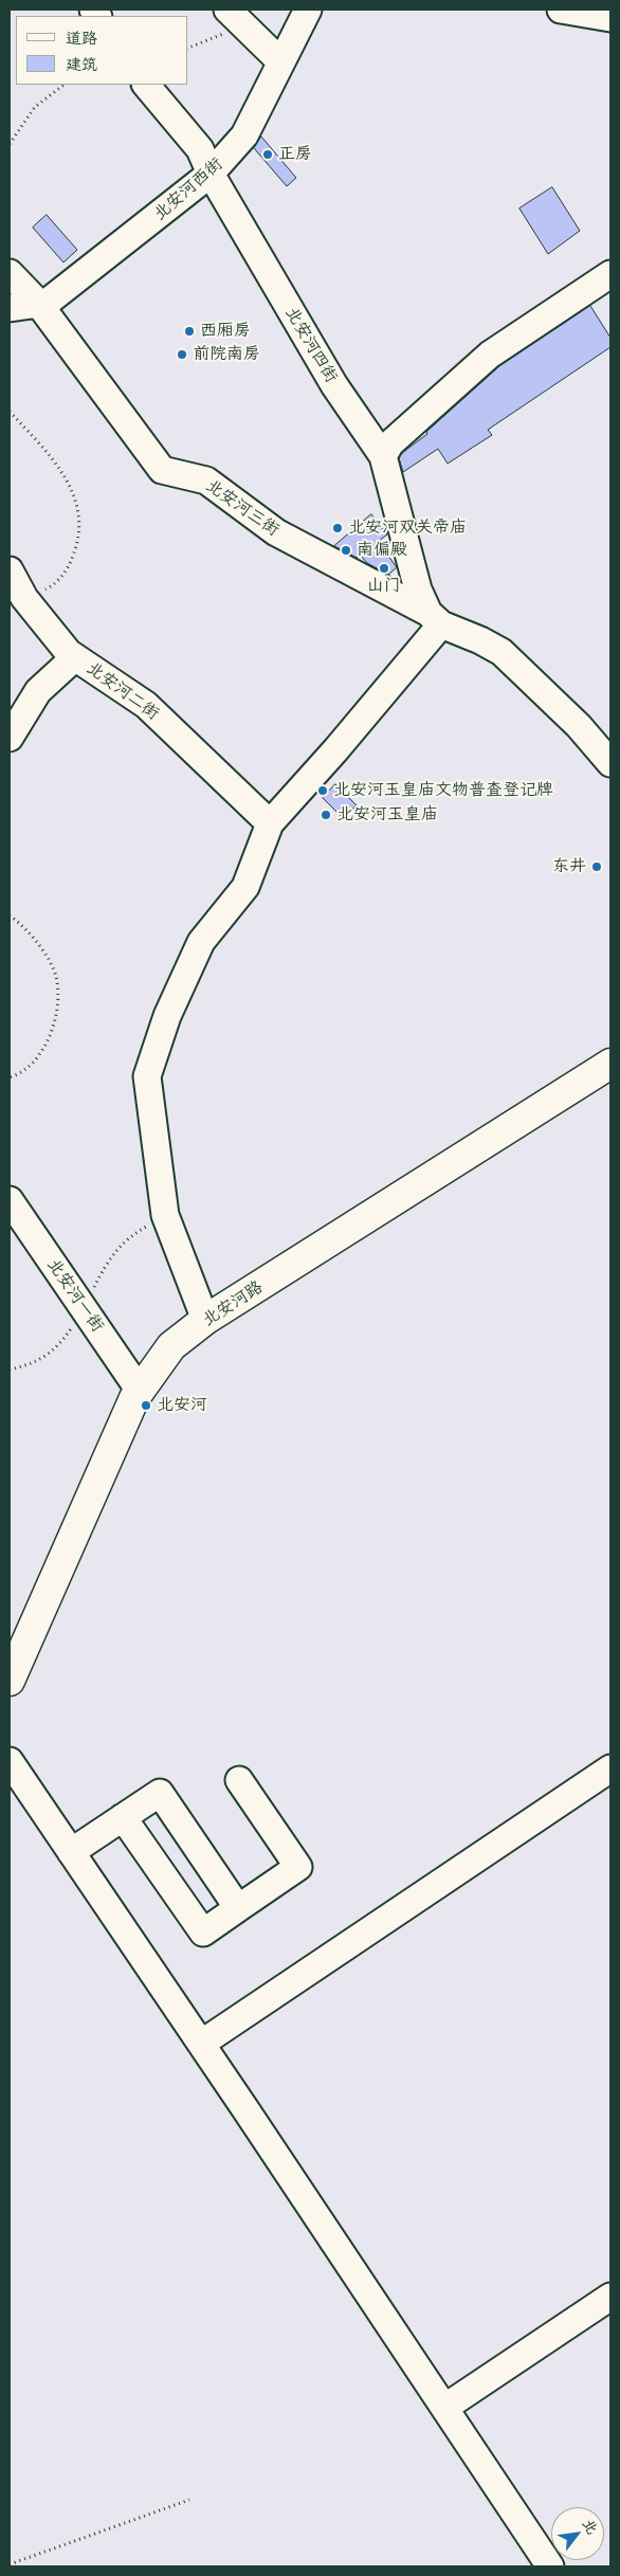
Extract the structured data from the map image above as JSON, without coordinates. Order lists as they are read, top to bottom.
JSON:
{
  "streets": {
    "main road": ["北安河路"],
    "street": [
      "北安河西街",
      "北安河四街",
      "北安河三街",
      "北安河二街",
      "北安河一街"
    ]
  },
  "crossings": [
    ["北安河西街", "北安河四街"],
    ["北安河西街", "北安河三街"],
    ["北安河四街", "北安河三街"],
    ["北安河一街", "北安河路"]
  ],
  "places": [
    "正房",
    "西厢房",
    "前院南房",
    "北安河双关帝庙",
    "南偏殿",
    "山门",
    "北安河玉皇庙文物普查登记牌",
    "北安河玉皇庙",
    "东井",
    "北安河"
  ],
  "legend": ["道路", "建筑"],
  "north": "top right"
}
